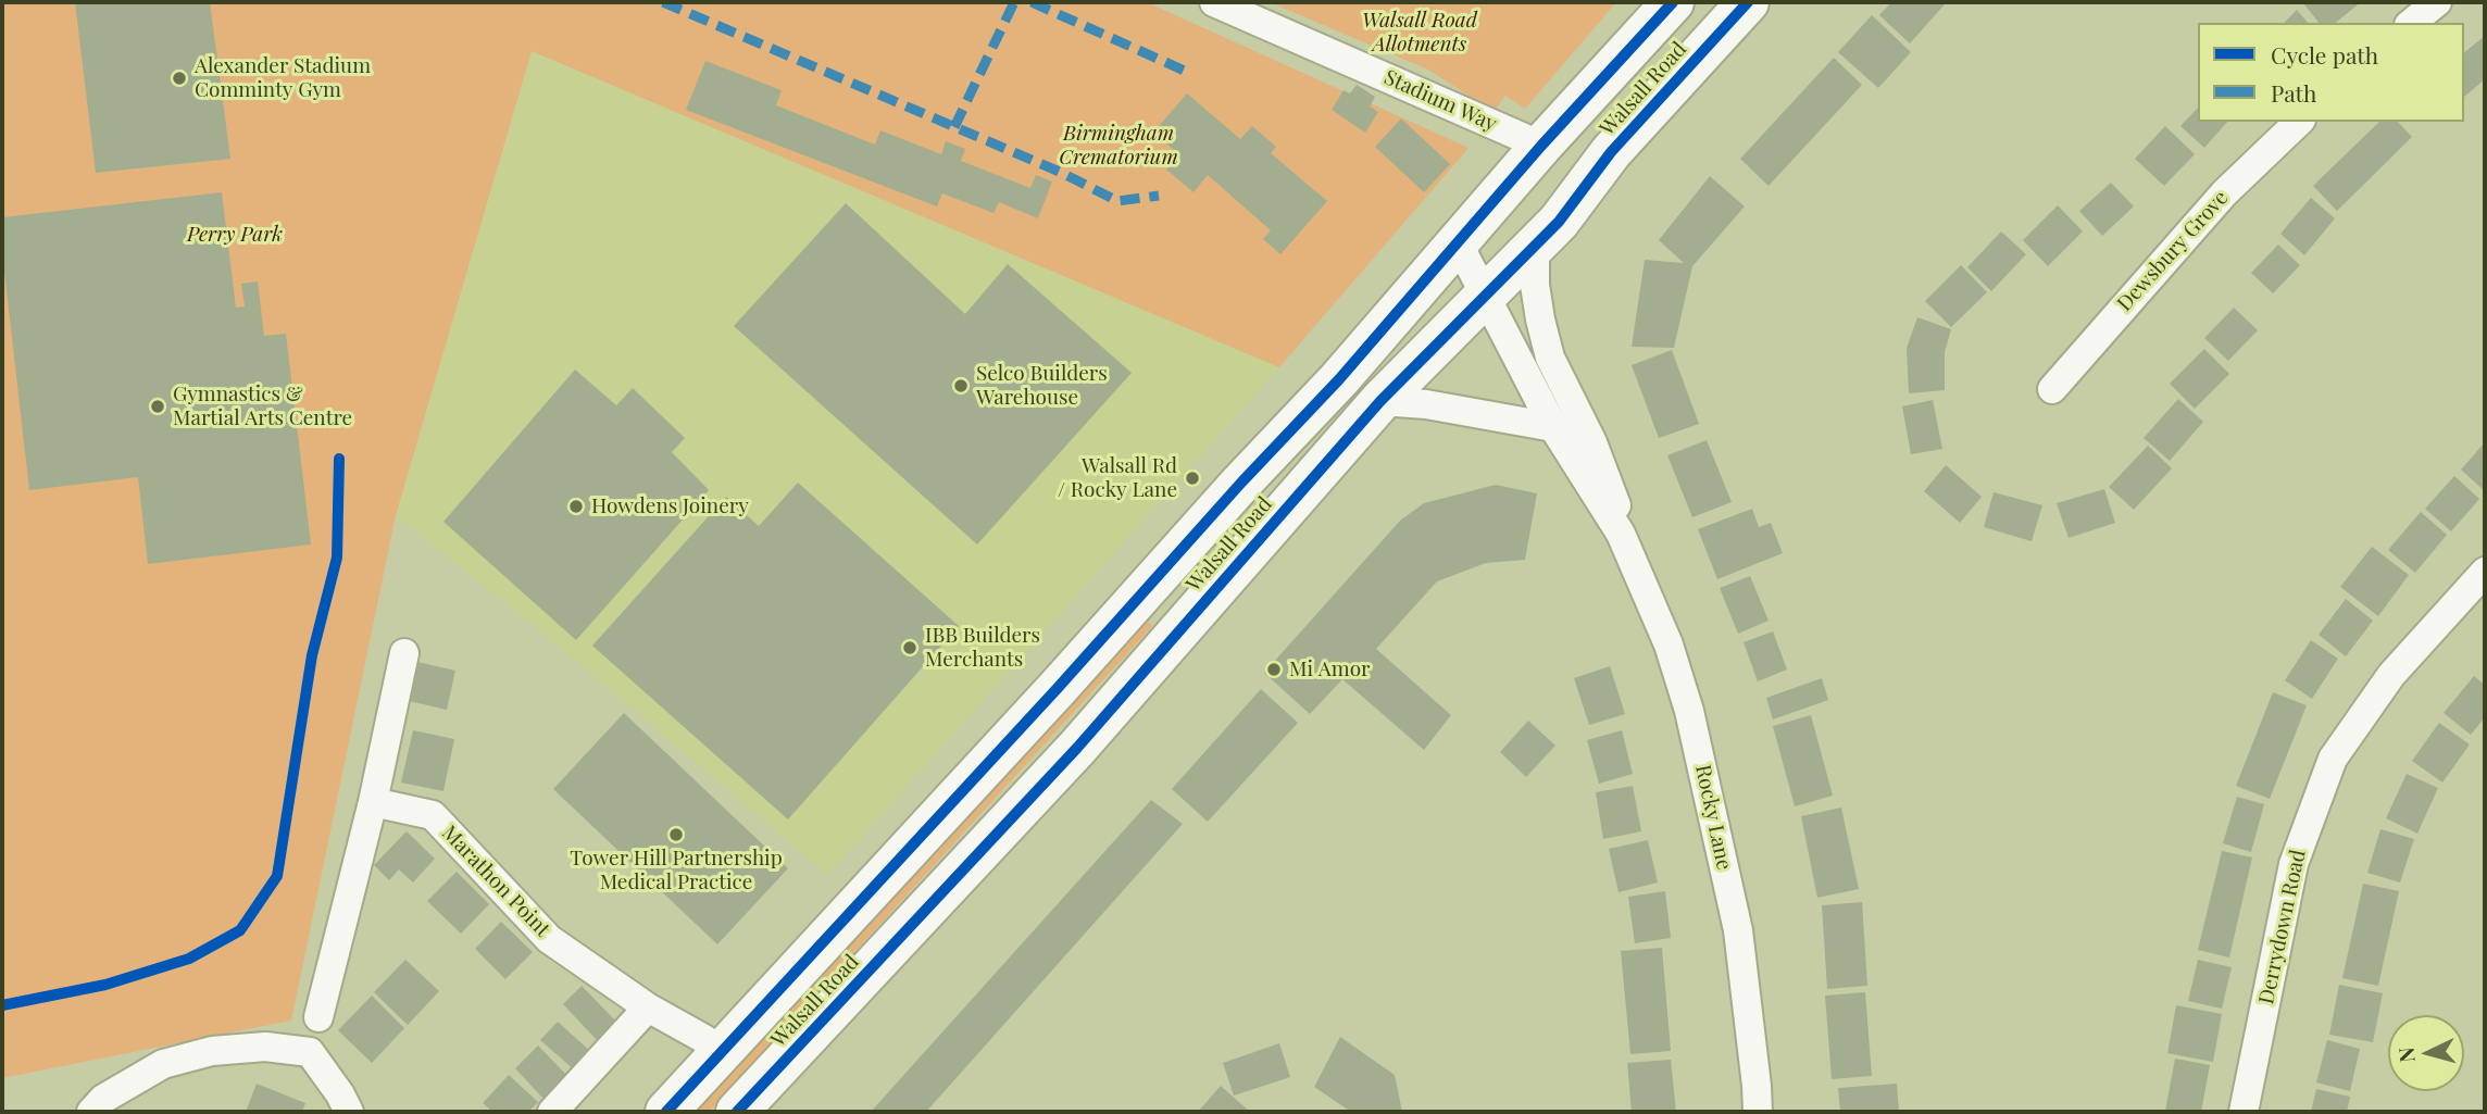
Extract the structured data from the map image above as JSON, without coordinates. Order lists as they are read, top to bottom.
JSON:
{
  "streets": {
    "highway": ["Walsall Road"],
    "street": [
      "Stadium Way",
      "Dewsbury Grove",
      "Rocky Lane",
      "Marathon Point",
      "Derrydown Road"
    ]
  },
  "crossings": [
    ["Walsall Road", "Stadium Way"],
    ["Walsall Road", "Rocky Lane"]
  ],
  "parks": ["Walsall Road Allotments", "Birmingham Crematorium", "Perry Park"],
  "places": [
    "Alexander Stadium Comminty Gym",
    "Selco Builders Warehouse",
    "Gymnastics & Martial Arts Centre",
    "Walsall Rd / Rocky Lane",
    "Howdens Joinery",
    "IBB Builders Merchants",
    "Mi Amor",
    "Tower Hill Partnership Medical Practice"
  ],
  "legend": ["Cycle path", "Path"],
  "north": "left"
}
